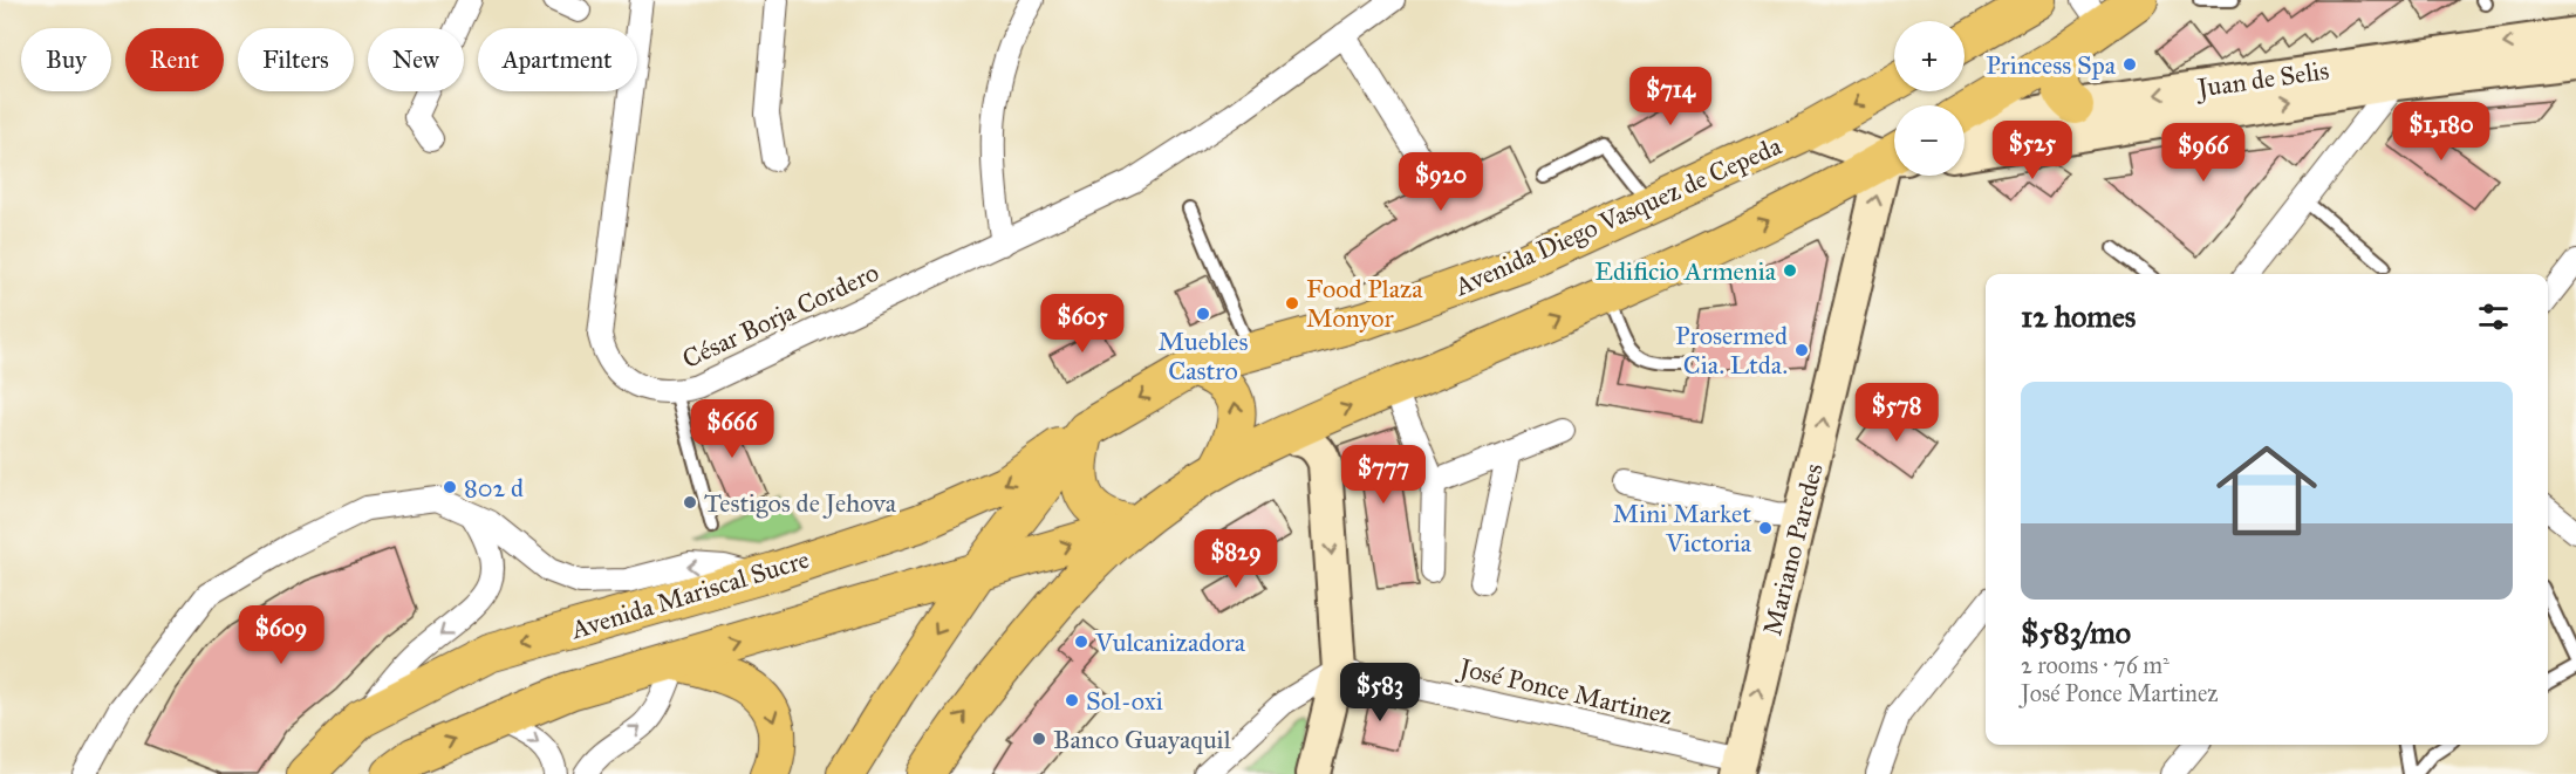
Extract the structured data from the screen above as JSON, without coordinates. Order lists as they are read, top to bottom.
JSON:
{
  "streets": {
    "main road": [
      "Juan de Selis",
      "Avenida Diego Vasquez de Cepeda",
      "Mariano Paredes",
      "Avenida Mariscal Sucre"
    ],
    "street": ["César Borja Cordero", "José Ponce Martinez"]
  },
  "crossings": [
    ["Avenida Diego Vasquez de Cepeda", "Avenida Mariscal Sucre"],
    ["Mariano Paredes", "José Ponce Martinez"]
  ],
  "one_way": ["Mariano Paredes"],
  "places": [
    "Princess Spa",
    "Edificio Armenia",
    "Food Plaza Monyor",
    "Muebles Castro",
    "Prosermed Cia. Ltda.",
    "802 d",
    "Testigos de Jehova",
    "Mini Market Victoria",
    "Vulcanizadora",
    "Sol-oxi",
    "Banco Guayaquil"
  ],
  "page": {
    "map_buttons": ["+", "−"],
    "chip": [
      "Buy",
      "Rent",
      "Filters",
      "New",
      "Apartment"
    ],
    "price": [
      "$714",
      "$1,180",
      "$525",
      "$966",
      "$920",
      "$605",
      "$578",
      "$666",
      "$777",
      "$829",
      "$609",
      "$583"
    ],
    "heading": "12 homes",
    "list": [
      {
        "name": "$583/mo",
        "note": "2 rooms · 76 m² · José Ponce Martinez"
      }
    ]
  }
}
